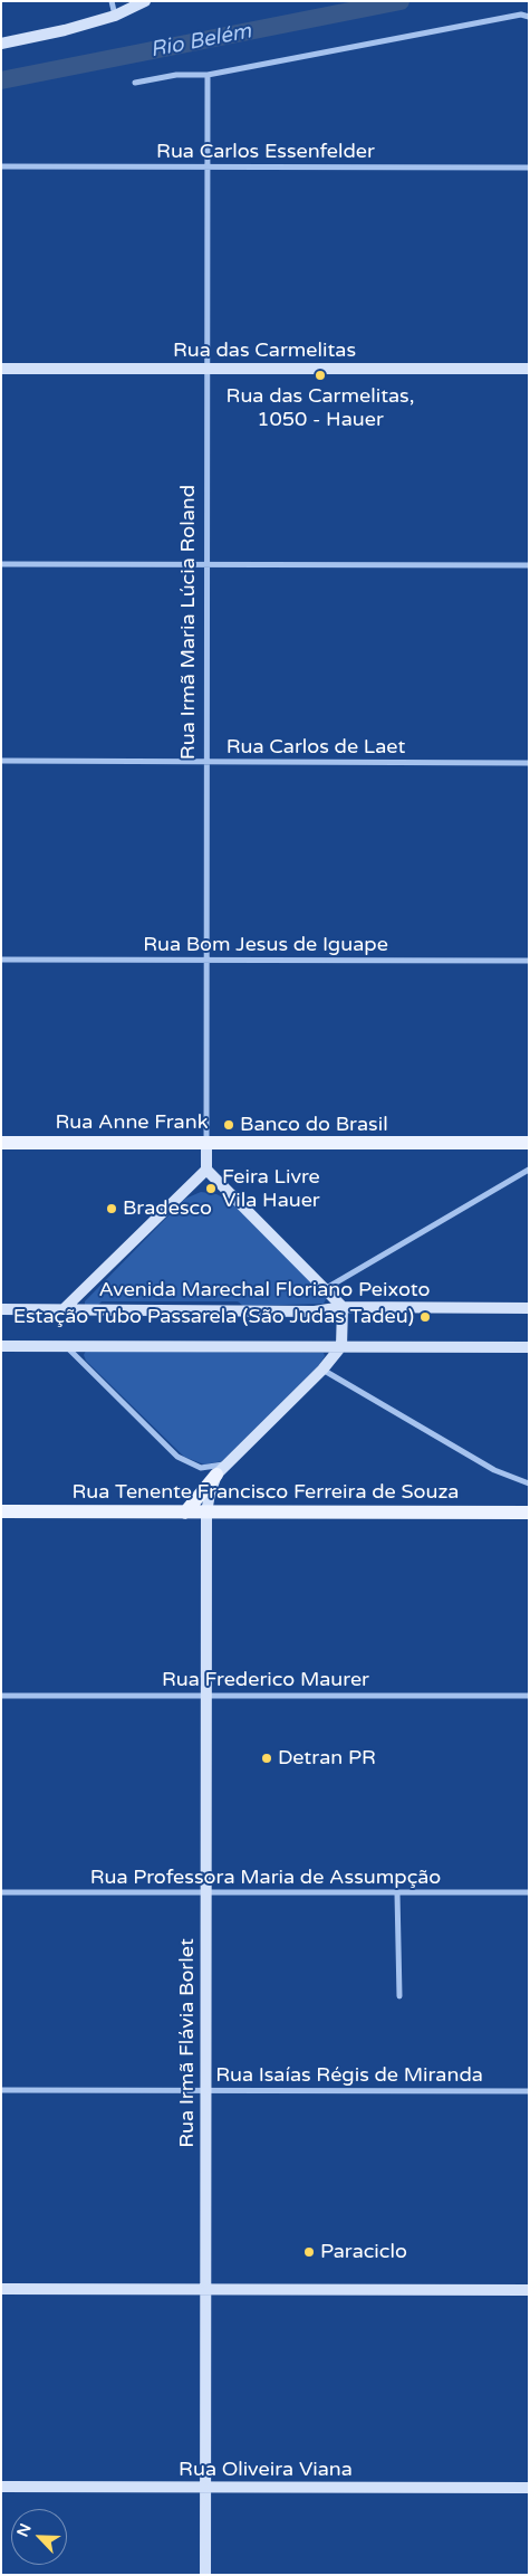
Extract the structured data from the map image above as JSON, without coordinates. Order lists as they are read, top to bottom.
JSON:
{
  "streets": {
    "main road": ["Rua Anne Frank", "Rua Tenente Francisco Ferreira de Souza"],
    "street": [
      "Rua Carlos Essenfelder",
      "Rua das Carmelitas",
      "Rua Irmã Maria Lúcia Roland",
      "Rua Carlos de Laet",
      "Rua Bom Jesus de Iguape",
      "Avenida Marechal Floriano Peixoto",
      "Rua Frederico Maurer",
      "Rua Professora Maria de Assumpção",
      "Rua Irmã Flávia Borlet",
      "Rua Isaías Régis de Miranda",
      "Rua Oliveira Viana"
    ]
  },
  "crossings": [
    ["Rua Carlos Essenfelder", "Rua Irmã Maria Lúcia Roland"],
    ["Rua das Carmelitas", "Rua Irmã Maria Lúcia Roland"],
    ["Rua Irmã Maria Lúcia Roland", "Rua Carlos de Laet"],
    ["Rua Irmã Maria Lúcia Roland", "Rua Bom Jesus de Iguape"],
    ["Rua Irmã Maria Lúcia Roland", "Rua Anne Frank"],
    ["Rua Tenente Francisco Ferreira de Souza", "Rua Irmã Flávia Borlet"],
    ["Rua Frederico Maurer", "Rua Irmã Flávia Borlet"],
    ["Rua Professora Maria de Assumpção", "Rua Irmã Flávia Borlet"],
    ["Rua Irmã Flávia Borlet", "Rua Isaías Régis de Miranda"],
    ["Rua Irmã Flávia Borlet", "Rua Oliveira Viana"]
  ],
  "water": ["Rio Belém"],
  "places": [
    "Rua das Carmelitas, 1050 - Hauer",
    "Banco do Brasil",
    "Feira Livre Vila Hauer",
    "Bradesco",
    "Estação Tubo Passarela (São Judas Tadeu)",
    "Detran PR",
    "Paraciclo"
  ],
  "north": "top left"
}
